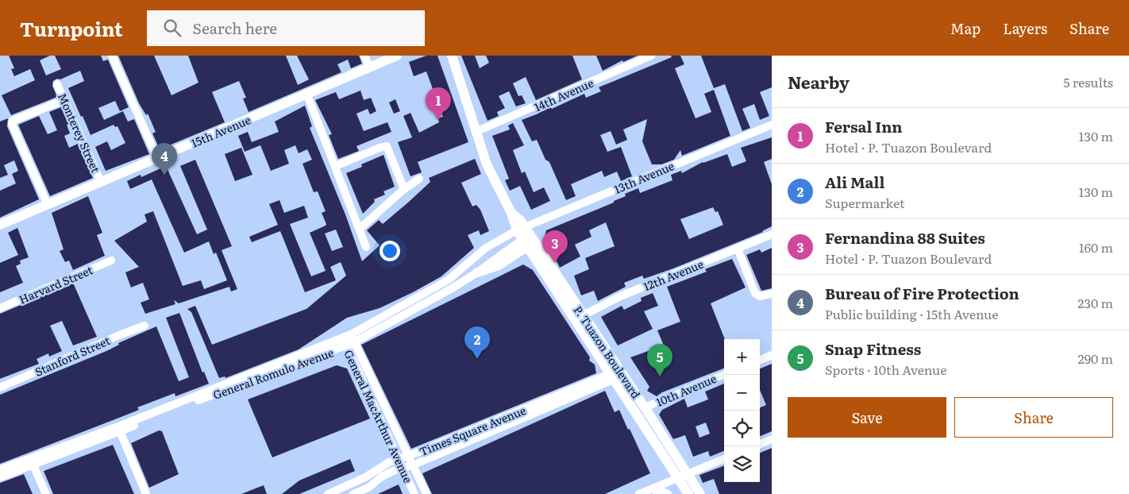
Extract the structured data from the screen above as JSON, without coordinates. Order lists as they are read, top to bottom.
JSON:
{
  "streets": {
    "main road": ["15th Avenue", "P. Tuazon Boulevard"],
    "street": [
      "14th Avenue",
      "Monterey Street",
      "13th Avenue",
      "12th Avenue",
      "Harvard Street",
      "Stanford Street",
      "General Romulo Avenue",
      "10th Avenue",
      "General MacArthur Avenue",
      "Times Square Avenue"
    ]
  },
  "crossings": [
    ["14th Avenue", "P. Tuazon Boulevard"],
    ["15th Avenue", "Monterey Street"],
    ["13th Avenue", "P. Tuazon Boulevard"],
    ["13th Avenue", "General Romulo Avenue"],
    ["12th Avenue", "P. Tuazon Boulevard"],
    ["P. Tuazon Boulevard", "General Romulo Avenue"],
    ["P. Tuazon Boulevard", "10th Avenue"],
    ["P. Tuazon Boulevard", "Times Square Avenue"],
    ["General Romulo Avenue", "General MacArthur Avenue"],
    ["General MacArthur Avenue", "Times Square Avenue"]
  ],
  "page": {
    "header": "Turnpoint",
    "search": "Search here",
    "nav": ["Map", "Layers", "Share"],
    "heading": ["Nearby", "5 results"],
    "pins": [
      "1",
      "4",
      "3",
      "2",
      "5"
    ],
    "list": [
      {
        "mark": "1",
        "name": "Fersal Inn",
        "note": "Hotel · P. Tuazon Boulevard",
        "value": "130 m"
      },
      {
        "mark": "2",
        "name": "Ali Mall",
        "note": "Supermarket",
        "value": "130 m"
      },
      {
        "mark": "3",
        "name": "Fernandina 88 Suites",
        "note": "Hotel · P. Tuazon Boulevard",
        "value": "160 m"
      },
      {
        "mark": "4",
        "name": "Bureau of Fire Protection",
        "note": "Public building · 15th Avenue",
        "value": "230 m"
      },
      {
        "mark": "5",
        "name": "Snap Fitness",
        "note": "Sports · 10th Avenue",
        "value": "290 m"
      }
    ],
    "map_buttons": ["+", "−"],
    "buttons": ["Save", "Share"]
  }
}
